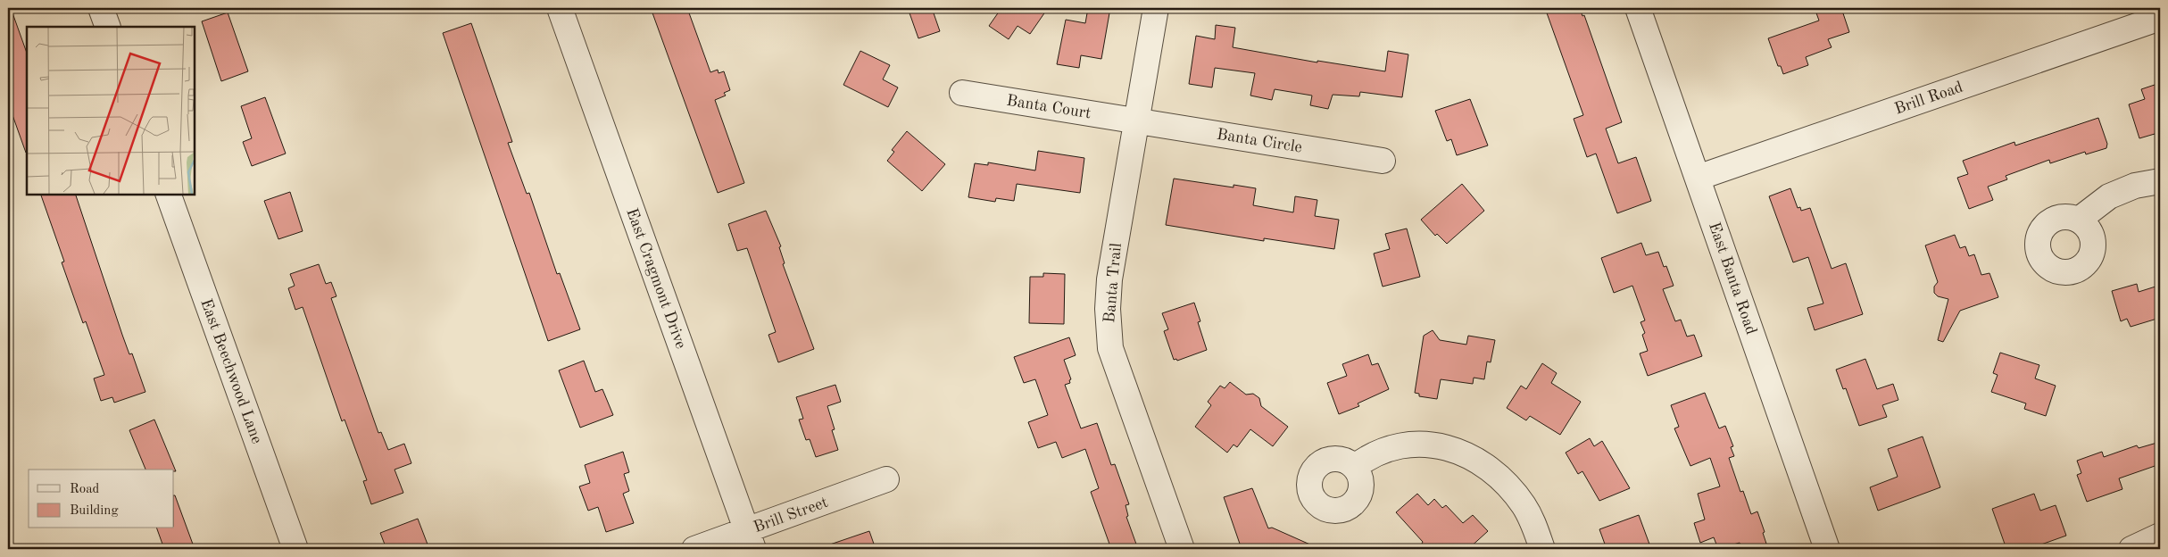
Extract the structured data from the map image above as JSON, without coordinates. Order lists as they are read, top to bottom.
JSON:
{
  "streets": {
    "street": [
      "Brill Road",
      "Banta Court",
      "Banta Circle",
      "East Cragmont Drive",
      "East Banta Road",
      "Banta Trail",
      "East Beechwood Lane",
      "Brill Street"
    ]
  },
  "crossings": [
    ["Brill Road", "East Banta Road"],
    ["Banta Court", "Banta Circle"],
    ["Banta Court", "Banta Trail"],
    ["Banta Circle", "Banta Trail"],
    ["East Cragmont Drive", "Brill Street"]
  ],
  "legend": ["Road", "Building"]
}
